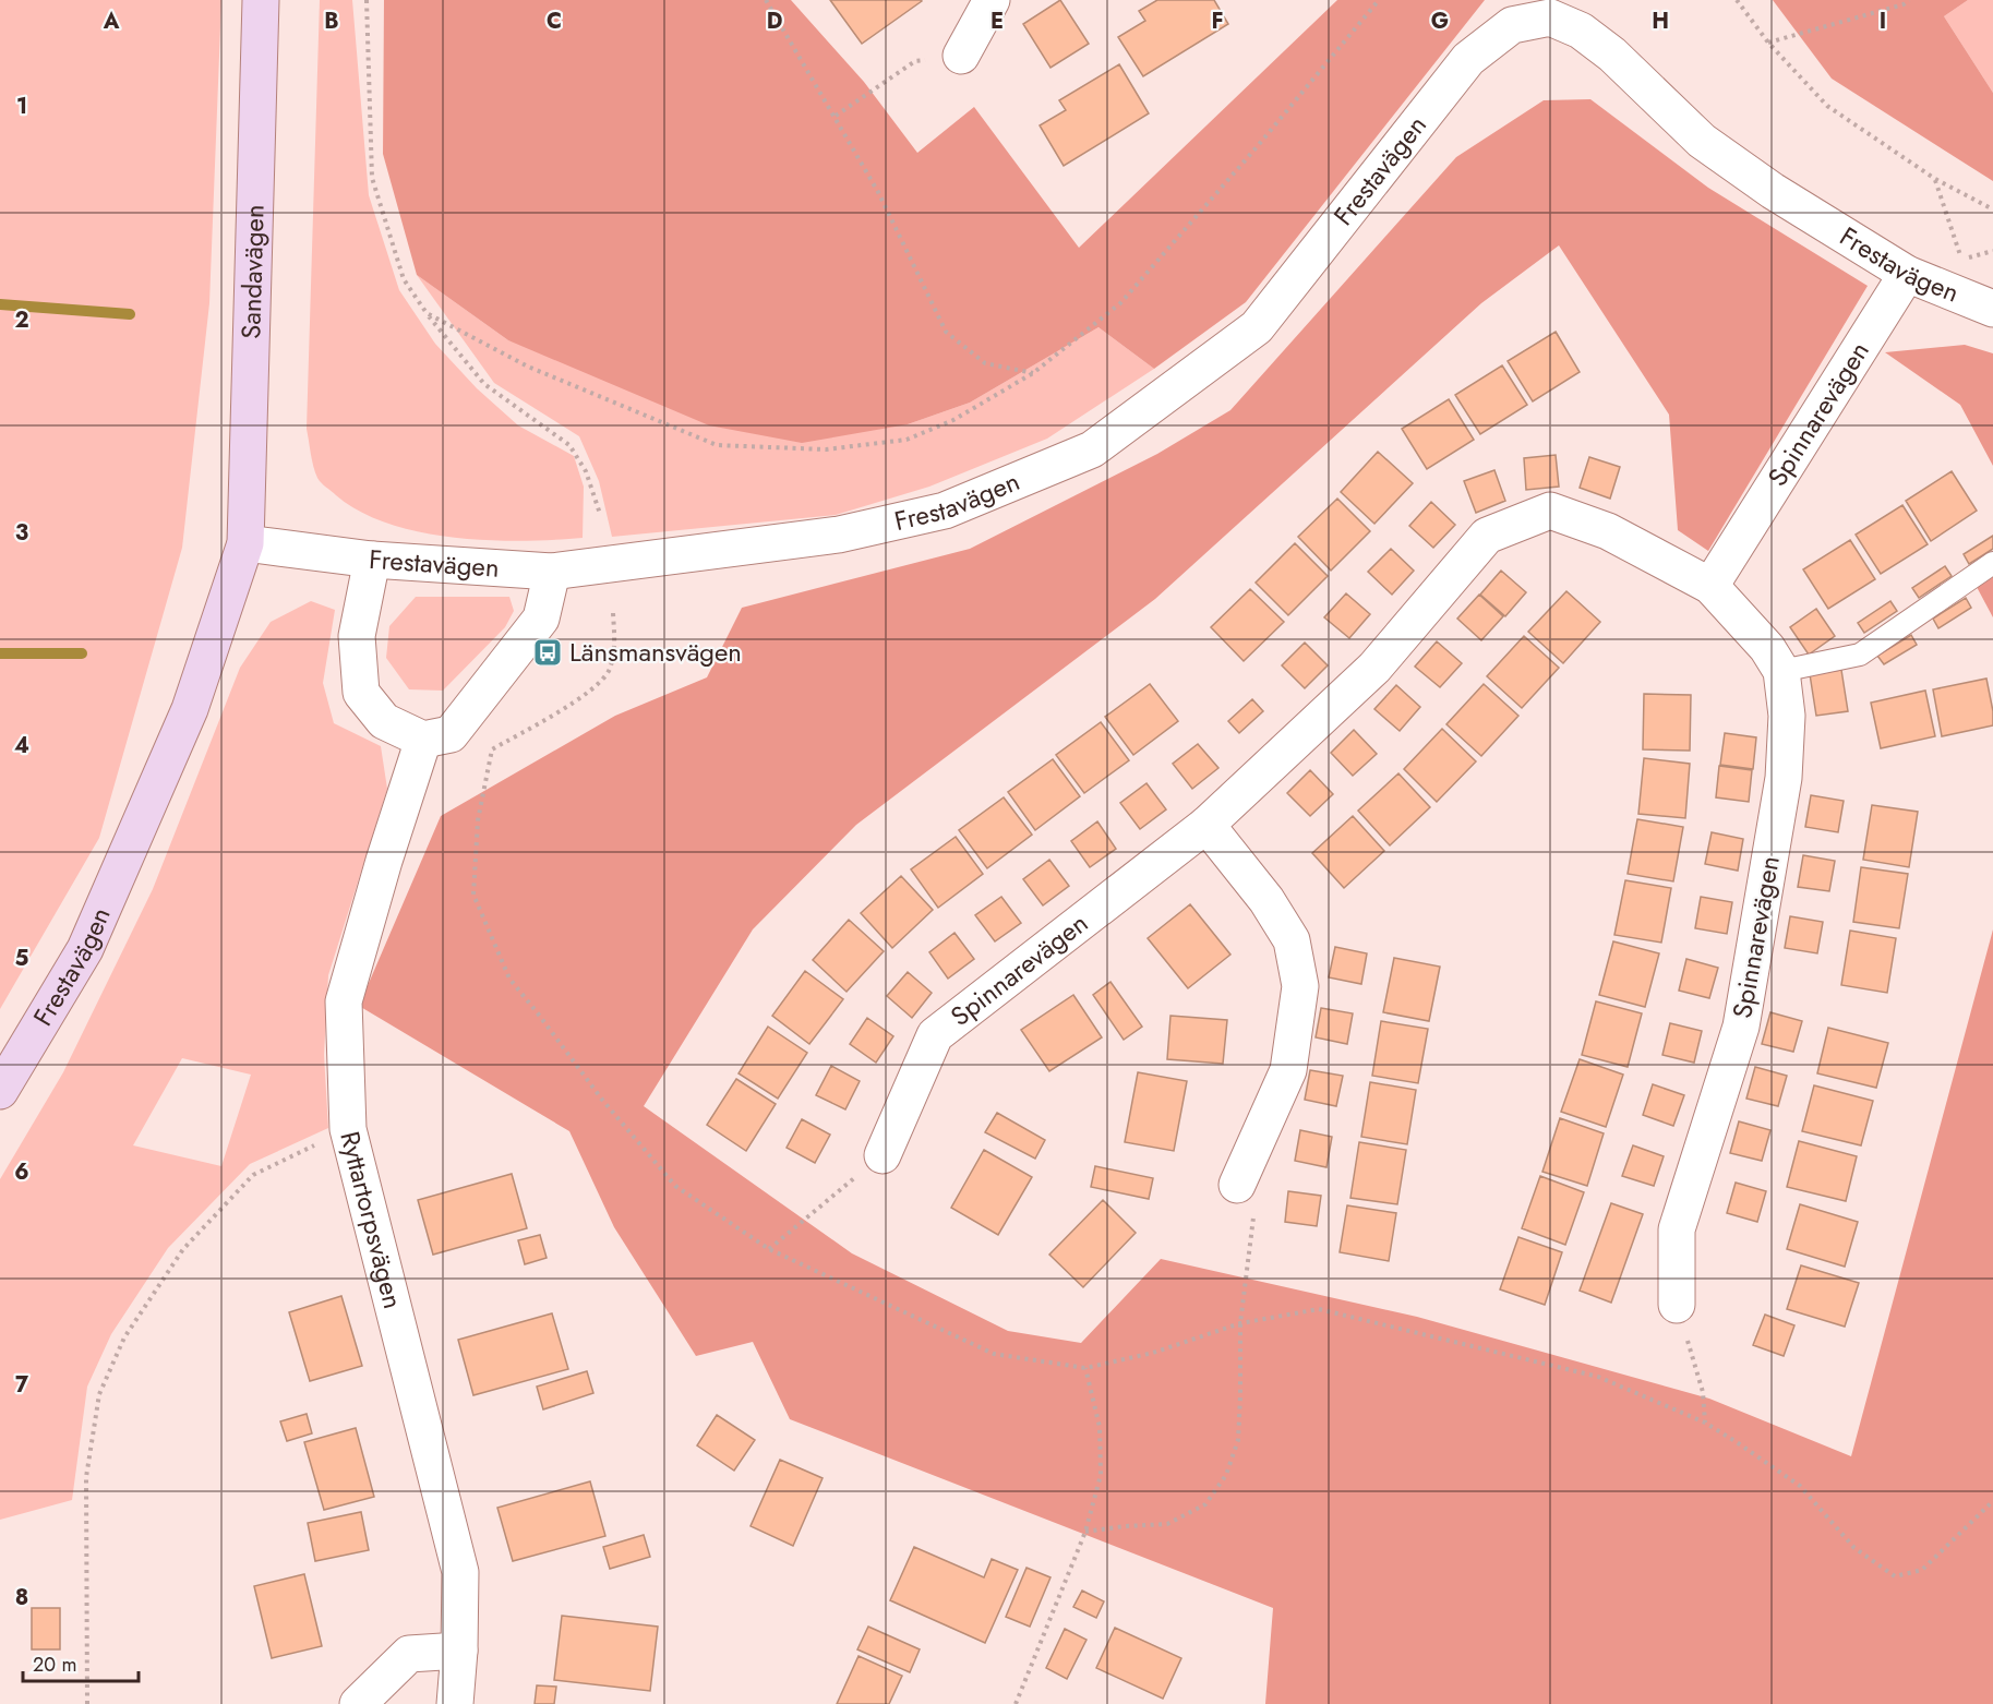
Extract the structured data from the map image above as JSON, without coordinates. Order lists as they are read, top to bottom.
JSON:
{
  "streets": {
    "street": [
      "Frestavägen",
      "Sandavägen",
      "Spinnarevägen",
      "Ryttartorpsvägen"
    ]
  },
  "crossings": [
    ["Frestavägen", "Sandavägen"],
    ["Frestavägen", "Spinnarevägen"]
  ],
  "places": {
    "bus stop": ["Länsmansvägen"]
  },
  "scale_bar": "20 m",
  "grid": {
    "columns": [
      "A",
      "B",
      "C",
      "D",
      "E",
      "F",
      "G",
      "H",
      "I"
    ],
    "rows": [
      "1",
      "2",
      "3",
      "4",
      "5",
      "6",
      "7",
      "8"
    ]
  }
}
